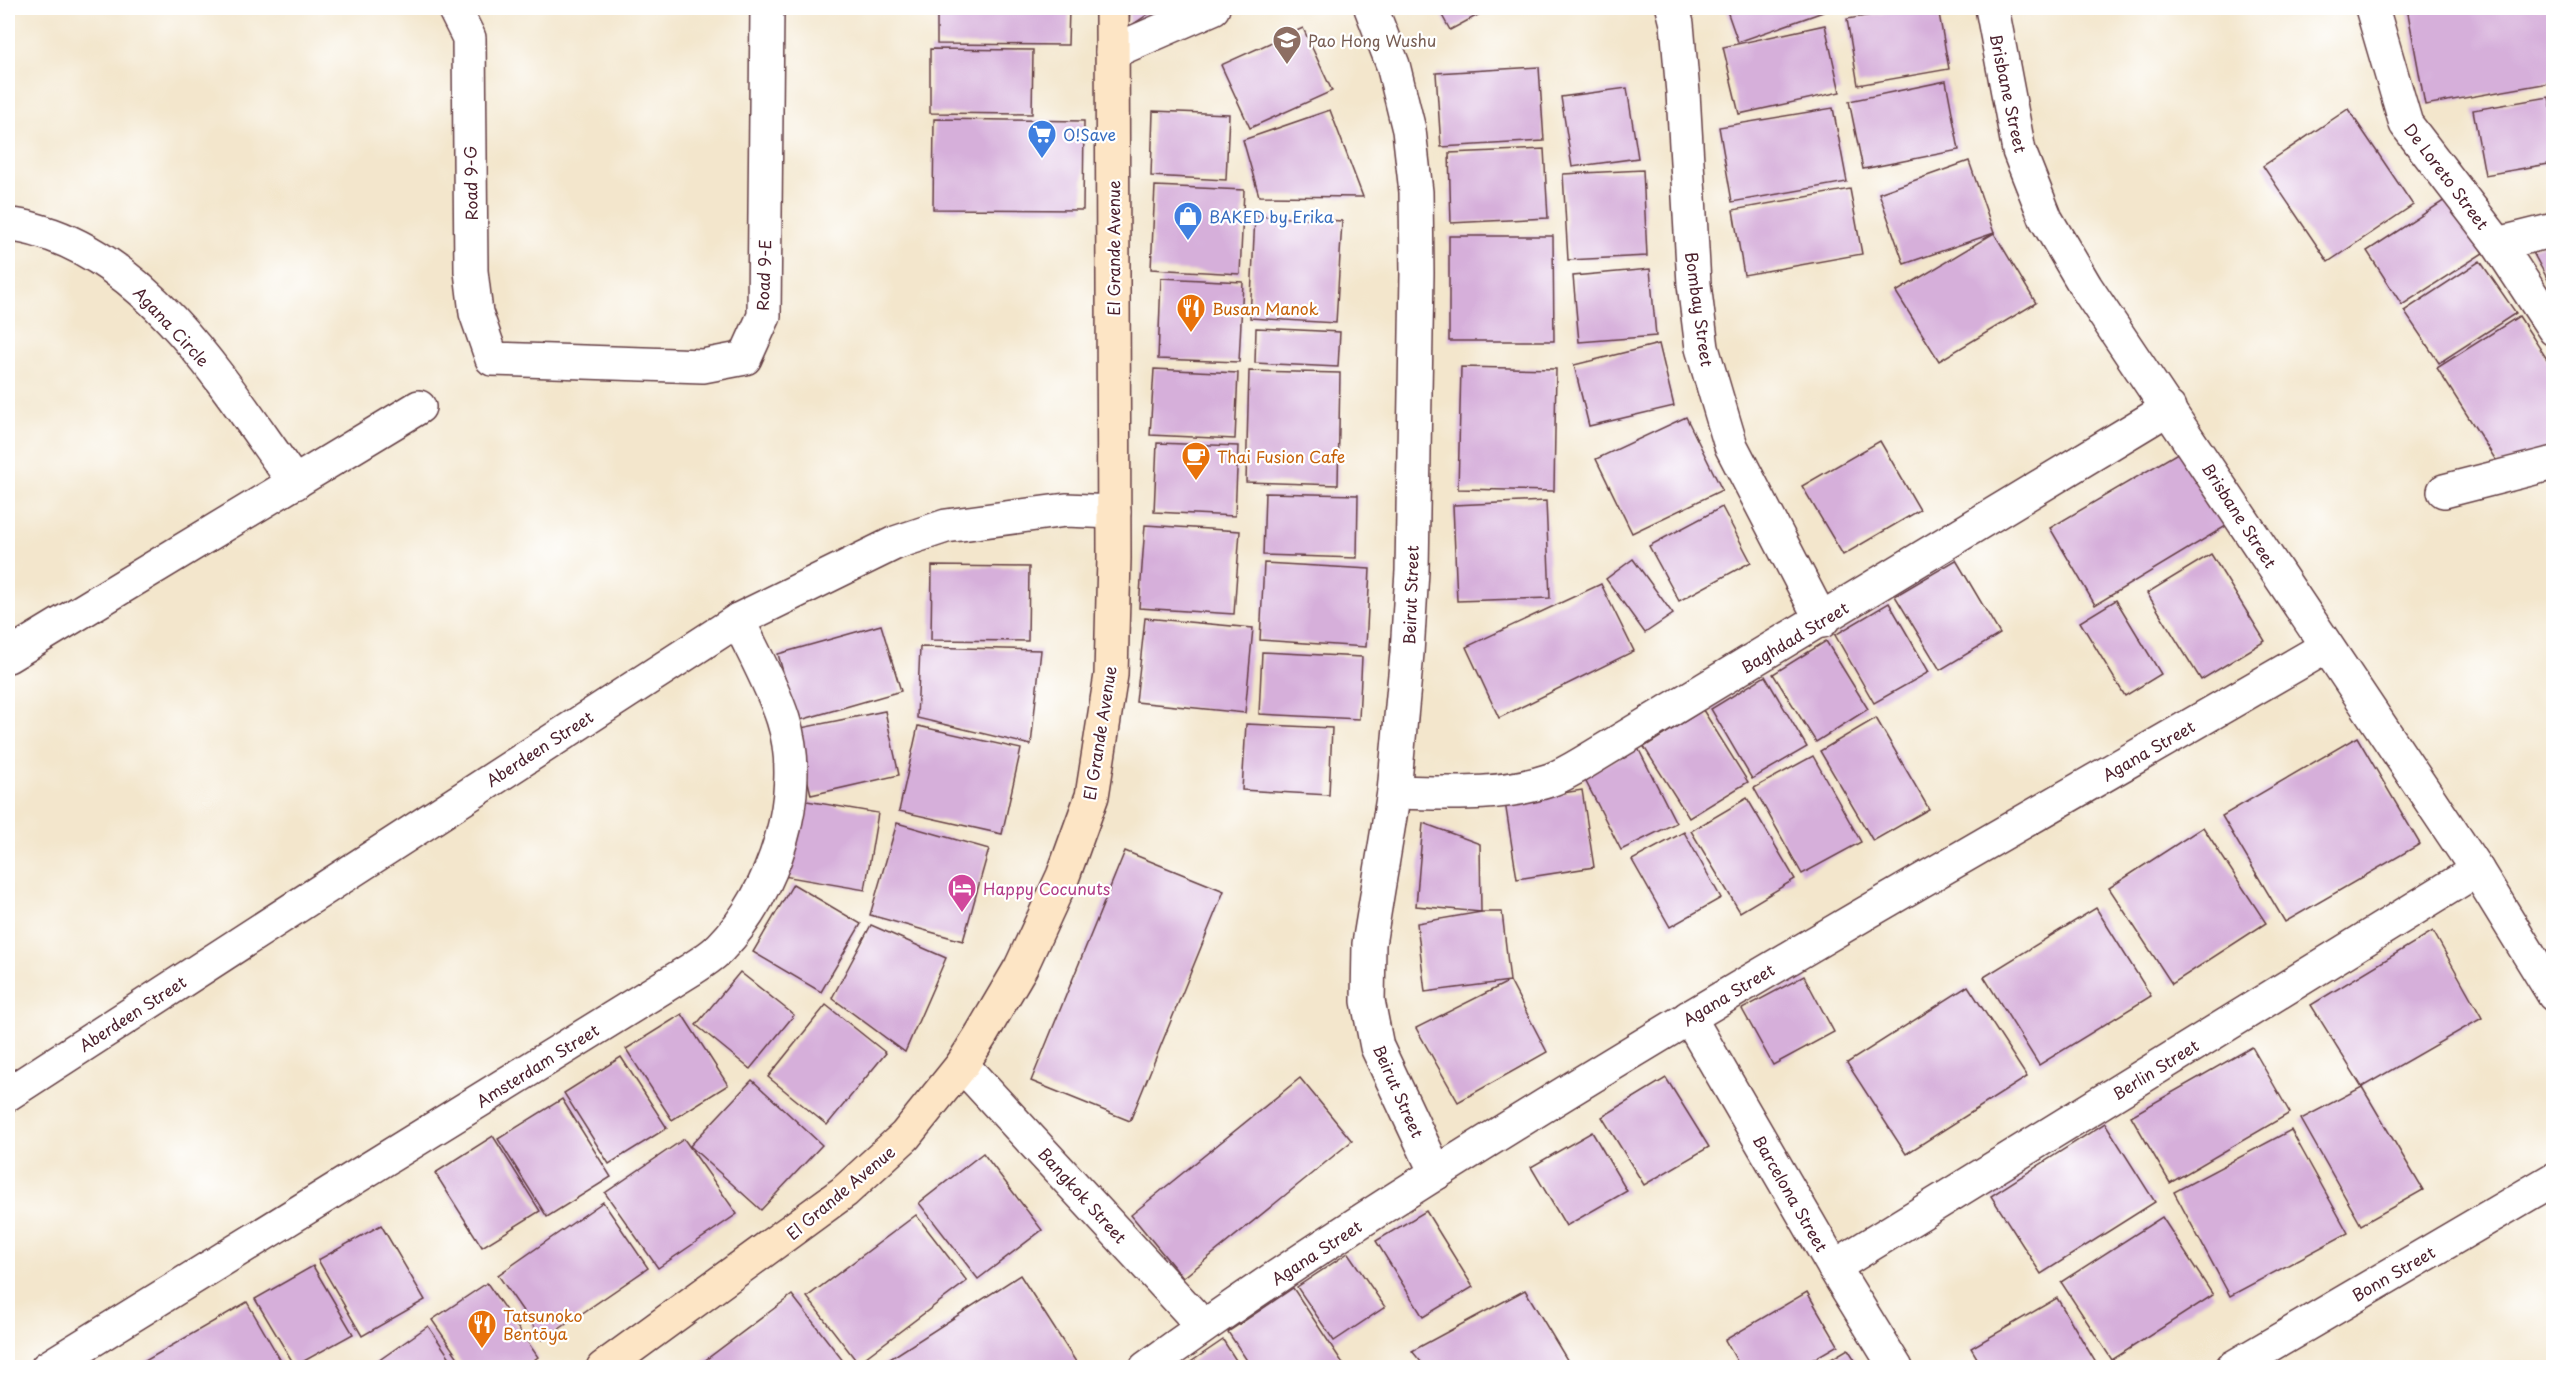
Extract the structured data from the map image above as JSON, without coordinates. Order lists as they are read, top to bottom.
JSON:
{
  "streets": {
    "street": [
      "Brisbane Street",
      "De Loreto Street",
      "Road 9-G",
      "El Grande Avenue",
      "Road 9-E",
      "Bombay Street",
      "Agana Circle",
      "Beirut Street",
      "Baghdad Street",
      "Aberdeen Street",
      "Agana Street",
      "Amsterdam Street",
      "Berlin Street",
      "Barcelona Street",
      "Bangkok Street",
      "Bonn Street"
    ]
  },
  "crossings": [
    ["Brisbane Street", "Baghdad Street"],
    ["Brisbane Street", "Agana Street"],
    ["Brisbane Street", "Berlin Street"],
    ["Road 9-G", "Road 9-E"],
    ["El Grande Avenue", "Aberdeen Street"],
    ["El Grande Avenue", "Bangkok Street"],
    ["Bombay Street", "Baghdad Street"],
    ["Beirut Street", "Baghdad Street"],
    ["Beirut Street", "Agana Street"],
    ["Aberdeen Street", "Amsterdam Street"],
    ["Agana Street", "Barcelona Street"],
    ["Agana Street", "Bangkok Street"],
    ["Berlin Street", "Barcelona Street"]
  ],
  "places": {
    "school or university": ["Pao Hong Wushu"],
    "supermarket": ["O!Save"],
    "shop": ["BAKED by Erika"],
    "restaurant": ["Busan Manok", "Tatsunoko Bentōya"],
    "cafe": ["Thai Fusion Cafe"],
    "hotel": ["Happy Cocunuts"]
  }
}
